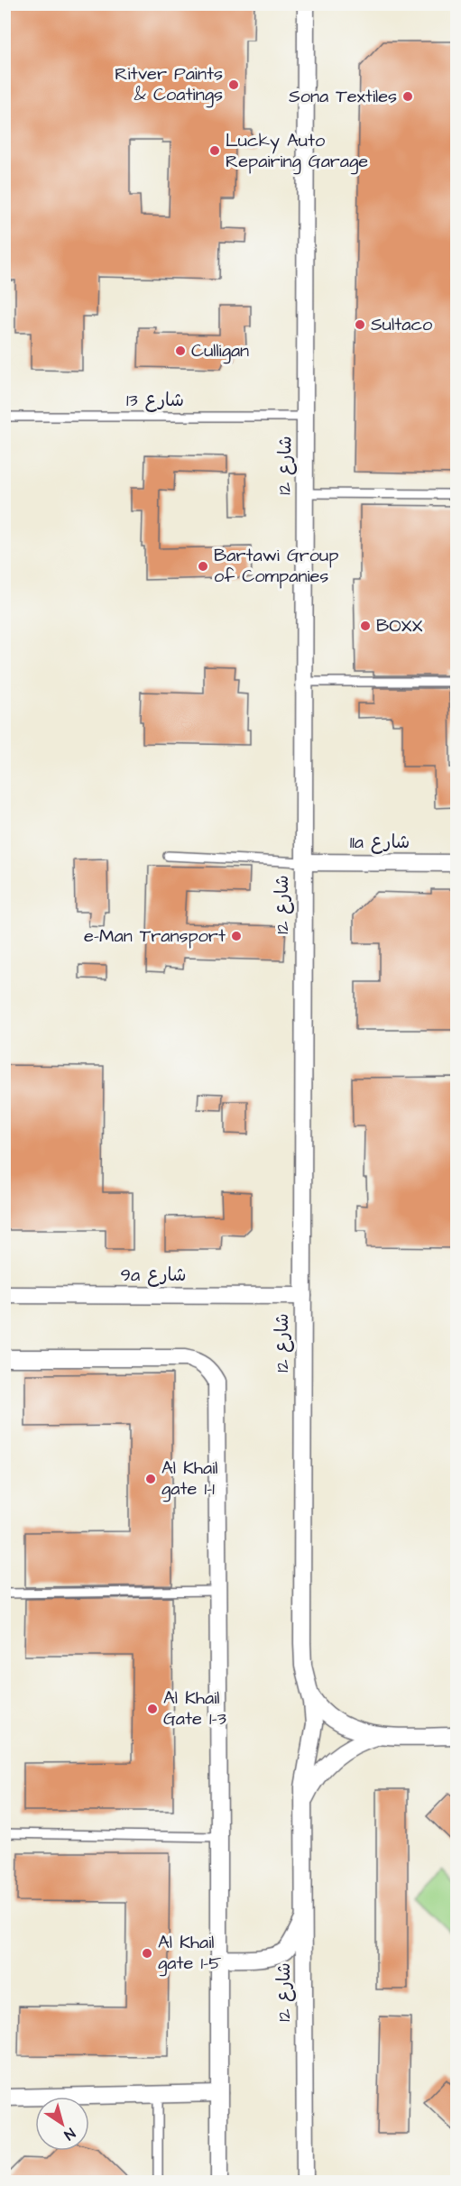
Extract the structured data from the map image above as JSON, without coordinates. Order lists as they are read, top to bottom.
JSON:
{
  "streets": {
    "street": ["شارع 12", "11a شارع", "9a شارع"],
    "lane": ["شارع 13"]
  },
  "crossings": [
    ["شارع 13", "شارع 12"],
    ["شارع 12", "11a شارع"],
    ["شارع 12", "9a شارع"]
  ],
  "places": [
    "Ritver Paints & Coatings",
    "Sona Textiles",
    "Lucky Auto Repairing Garage",
    "Sultaco",
    "Culligan",
    "Bartawi Group of Companies",
    "BOXX",
    "e-Man Transport",
    "Al Khail gate 1-1",
    "Al Khail Gate 1-3",
    "Al Khail gate 1-5"
  ],
  "north": "bottom right"
}
